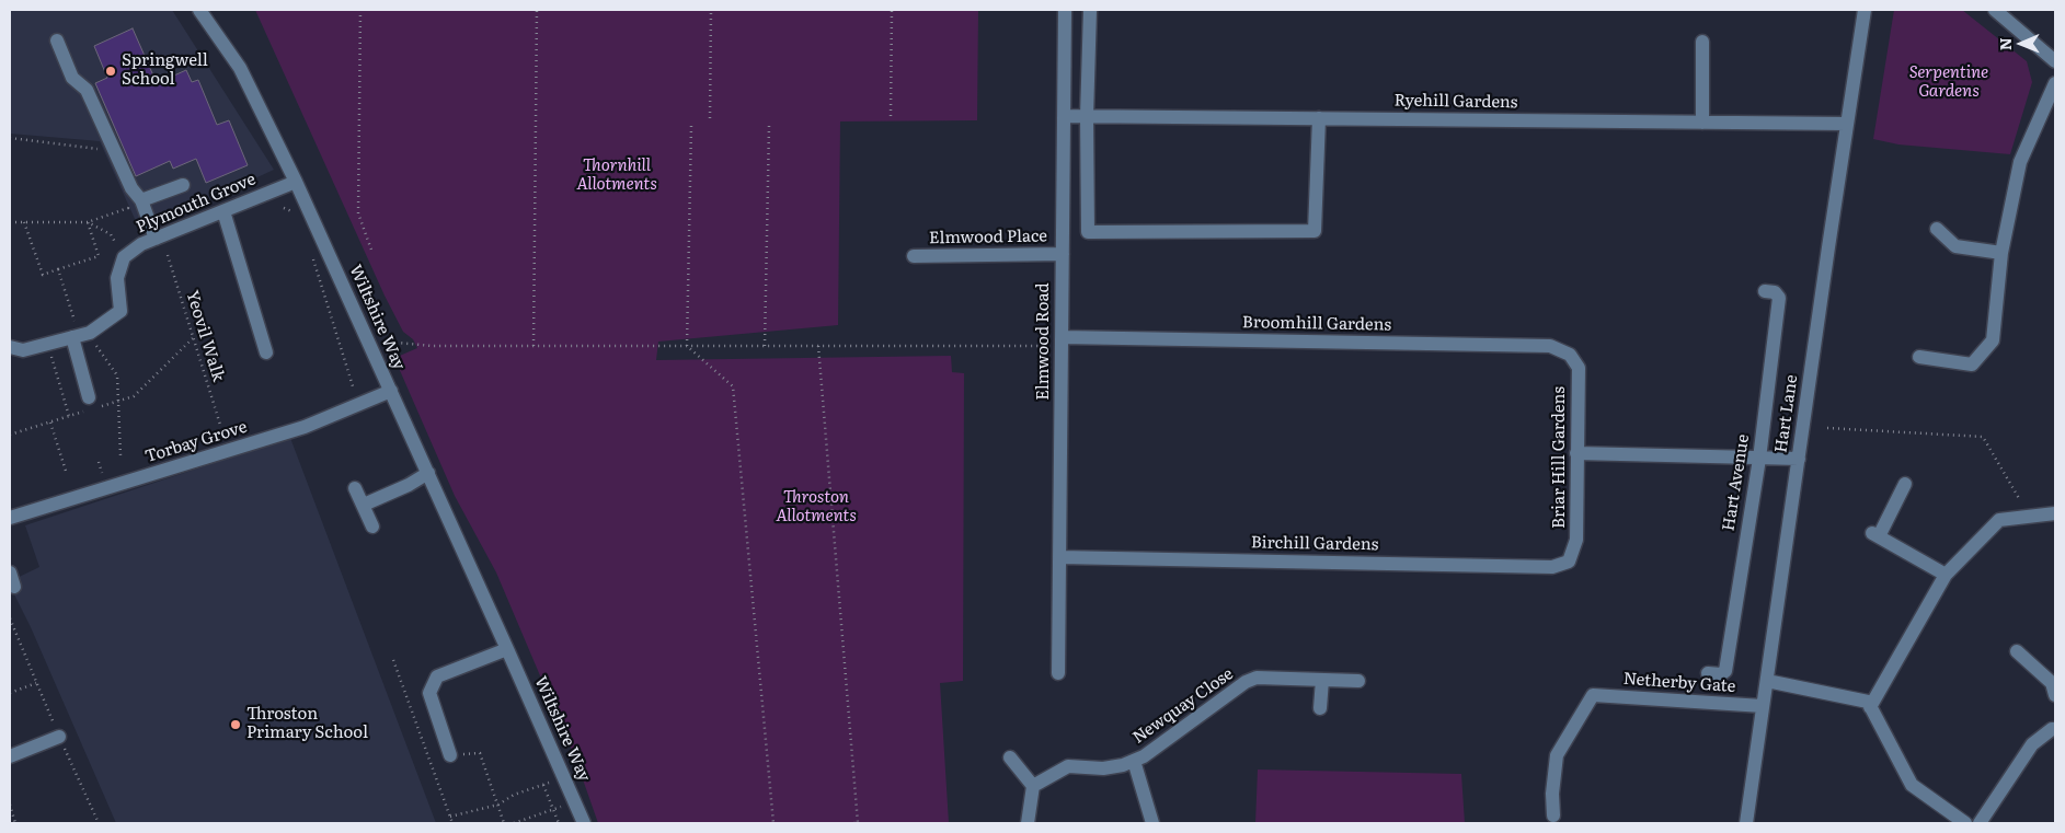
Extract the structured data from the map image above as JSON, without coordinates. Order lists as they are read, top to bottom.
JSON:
{
  "streets": {
    "street": [
      "Ryehill Gardens",
      "Plymouth Grove",
      "Elmwood Place",
      "Wiltshire Way",
      "Broomhill Gardens",
      "Elmwood Road",
      "Hart Lane",
      "Torbay Grove",
      "Briar Hill Gardens",
      "Hart Avenue",
      "Birchill Gardens",
      "Netherby Gate",
      "Newquay Close"
    ],
    "path": ["Yeovil Walk"]
  },
  "crossings": [
    ["Ryehill Gardens", "Elmwood Road"],
    ["Ryehill Gardens", "Hart Lane"],
    ["Plymouth Grove", "Wiltshire Way"],
    ["Elmwood Place", "Elmwood Road"],
    ["Wiltshire Way", "Torbay Grove"],
    ["Broomhill Gardens", "Elmwood Road"],
    ["Broomhill Gardens", "Briar Hill Gardens"],
    ["Elmwood Road", "Birchill Gardens"],
    ["Hart Lane", "Netherby Gate"],
    ["Briar Hill Gardens", "Birchill Gardens"]
  ],
  "parks": ["Serpentine Gardens", "Thornhill Allotments", "Throston Allotments"],
  "places": ["Springwell School", "Throston Primary School"],
  "north": "left"
}
